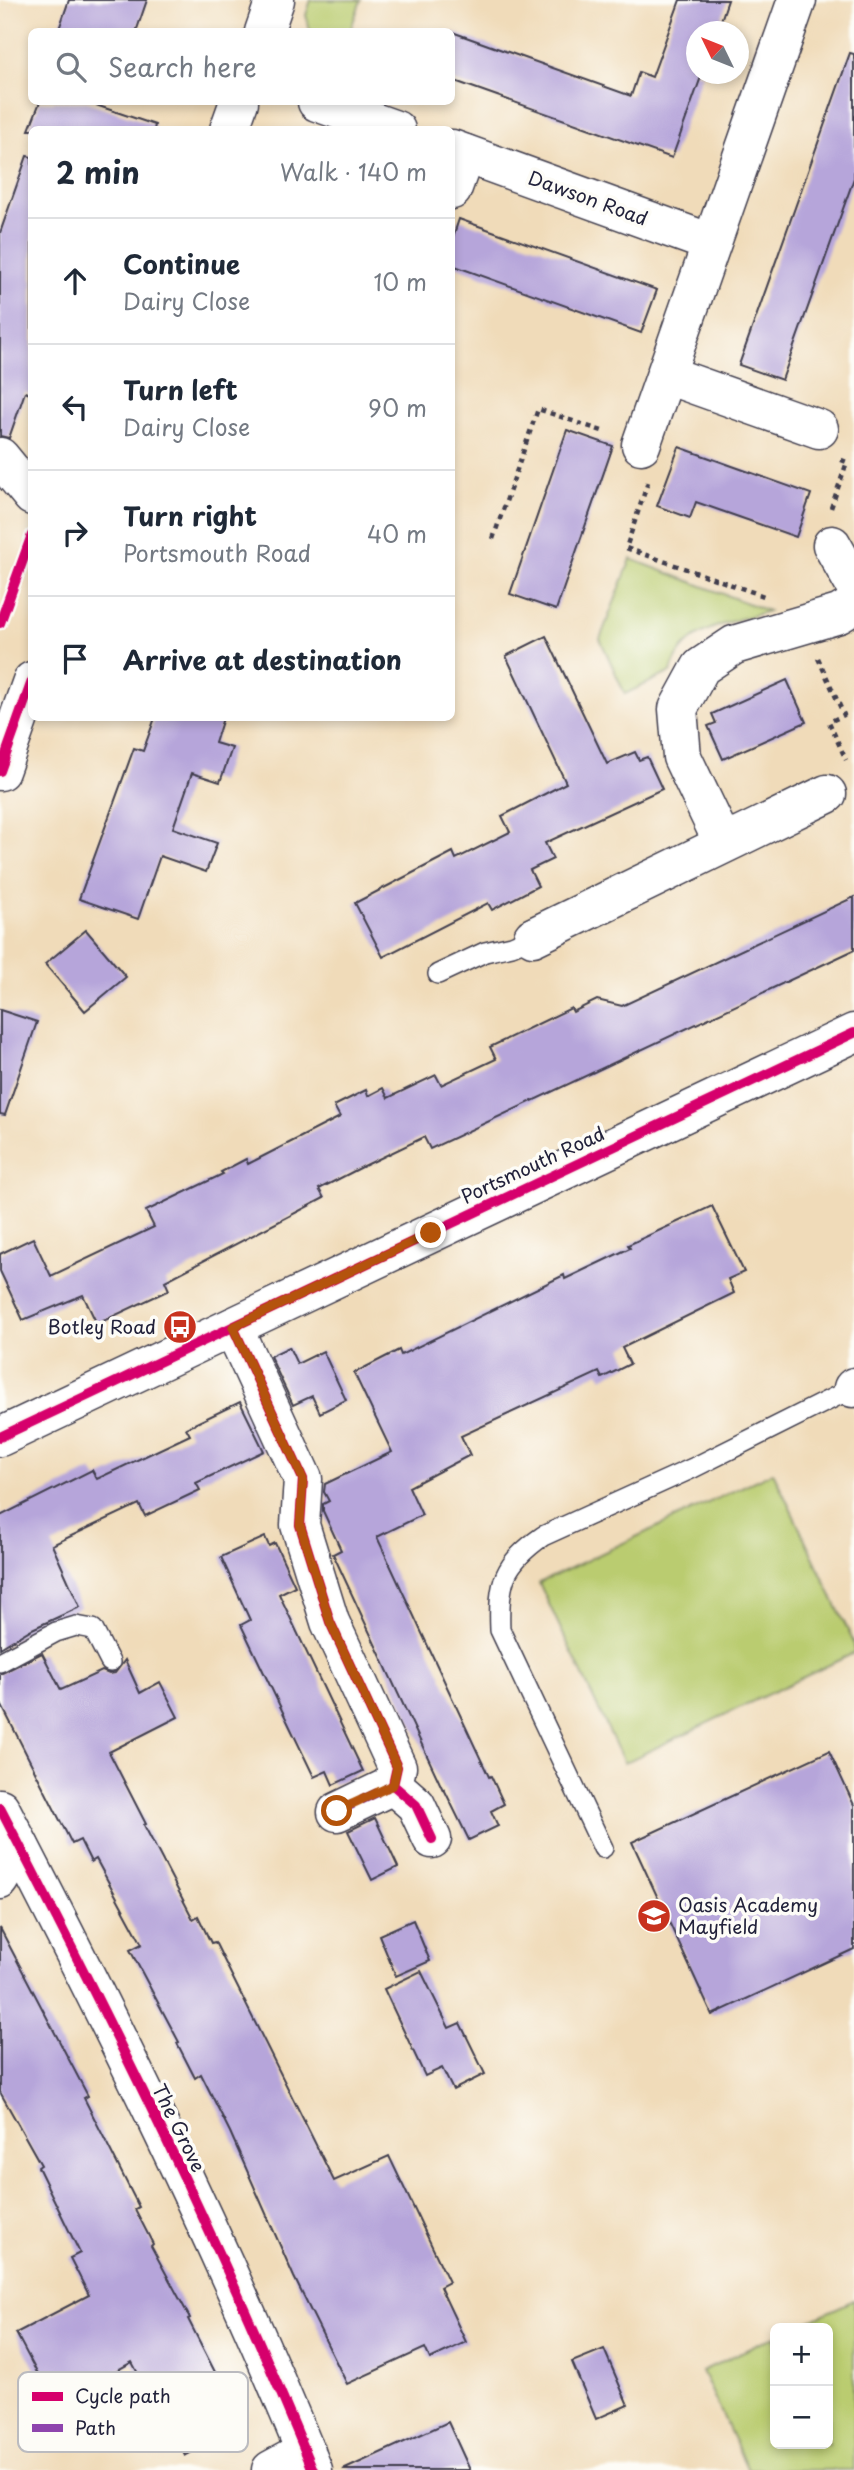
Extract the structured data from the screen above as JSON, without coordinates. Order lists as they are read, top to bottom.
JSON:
{
  "streets": {
    "street": ["Dawson Road", "Portsmouth Road", "The Grove"]
  },
  "places": {
    "bus stop": ["Botley Road"],
    "school or university": ["Oasis Academy Mayfield"]
  },
  "legend": ["Cycle path", "Path"],
  "north": "top left",
  "page": {
    "search": "Search here",
    "heading": ["2 min", "Walk · 140 m"],
    "list": [
      ["Continue", "Dairy Close", "10 m"],
      ["Turn left", "Dairy Close", "90 m"],
      ["Turn right", "Portsmouth Road", "40 m"],
      "Arrive at destination"
    ],
    "map_buttons": ["+", "−"]
  }
}
